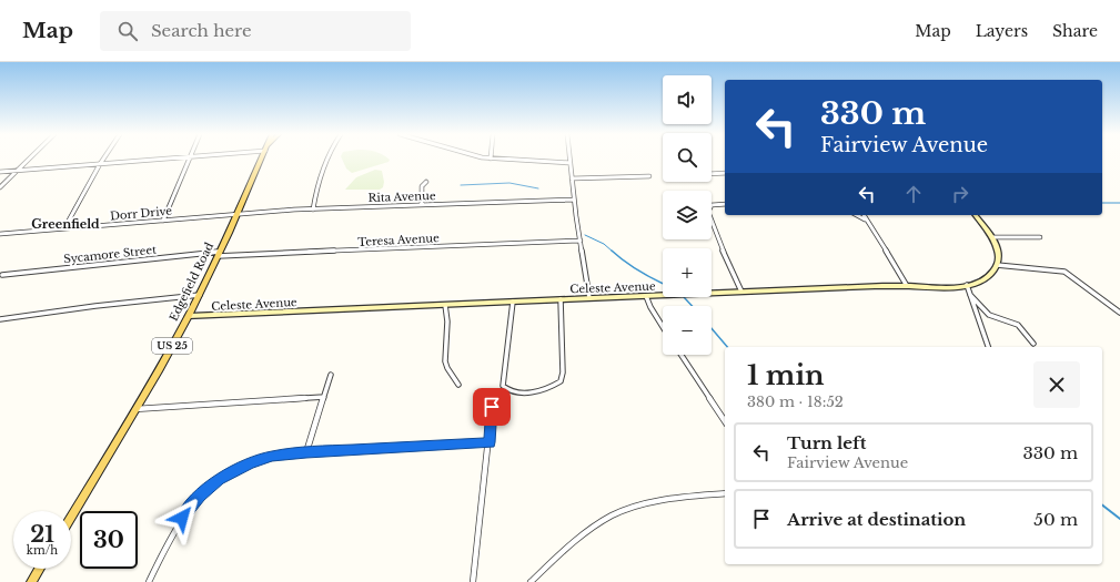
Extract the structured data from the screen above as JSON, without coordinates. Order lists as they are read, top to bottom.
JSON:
{
  "streets": {
    "main road": ["Edgefield Road", "US 25"],
    "street": [
      "Rita Avenue",
      "Dorr Drive",
      "Teresa Avenue",
      "Sycamore Street",
      "Celeste Avenue"
    ]
  },
  "crossings": [
    ["Rita Avenue", "Dorr Drive"],
    ["Rita Avenue", "Edgefield Road"],
    ["Dorr Drive", "Edgefield Road"],
    ["Teresa Avenue", "Sycamore Street"],
    ["Teresa Avenue", "Edgefield Road"],
    ["Sycamore Street", "Edgefield Road"],
    ["Edgefield Road", "Celeste Avenue"]
  ],
  "districts": ["Greenfield"],
  "page": {
    "header": "Map",
    "search": "Search here",
    "nav": ["Map", "Layers", "Share"],
    "map_buttons": ["+", "−"],
    "turn": ["330 m", "Fairview Avenue"],
    "heading": ["1 min", "380 m · 18:52"],
    "list": [
      {
        "name": "Turn left",
        "note": "Fairview Avenue",
        "value": "330 m"
      },
      {
        "name": "Arrive at destination",
        "value": "50 m"
      }
    ],
    "speed": "21 km/h",
    "limit": "30"
  }
}
